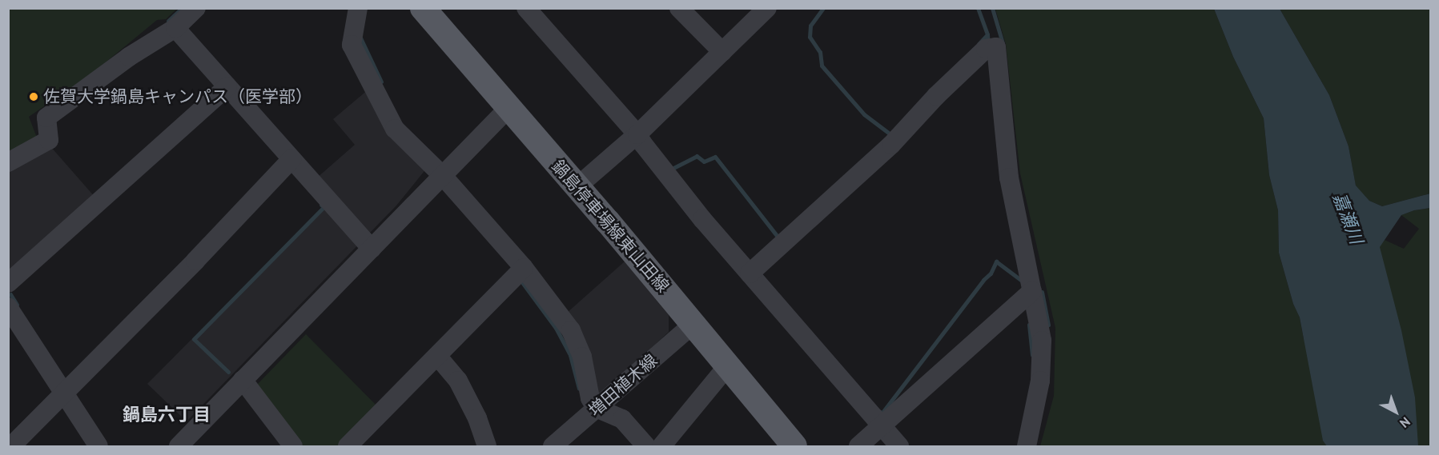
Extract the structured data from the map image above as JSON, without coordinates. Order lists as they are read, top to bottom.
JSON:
{
  "streets": {
    "main road": ["鍋島停車場線東山田線"],
    "street": ["増田植木線"]
  },
  "crossings": [
    ["鍋島停車場線東山田線", "増田植木線"]
  ],
  "districts": ["鍋島六丁目"],
  "water": ["嘉瀬川"],
  "places": ["佐賀大学鍋島キャンパス（医学部）"],
  "north": "bottom right"
}
